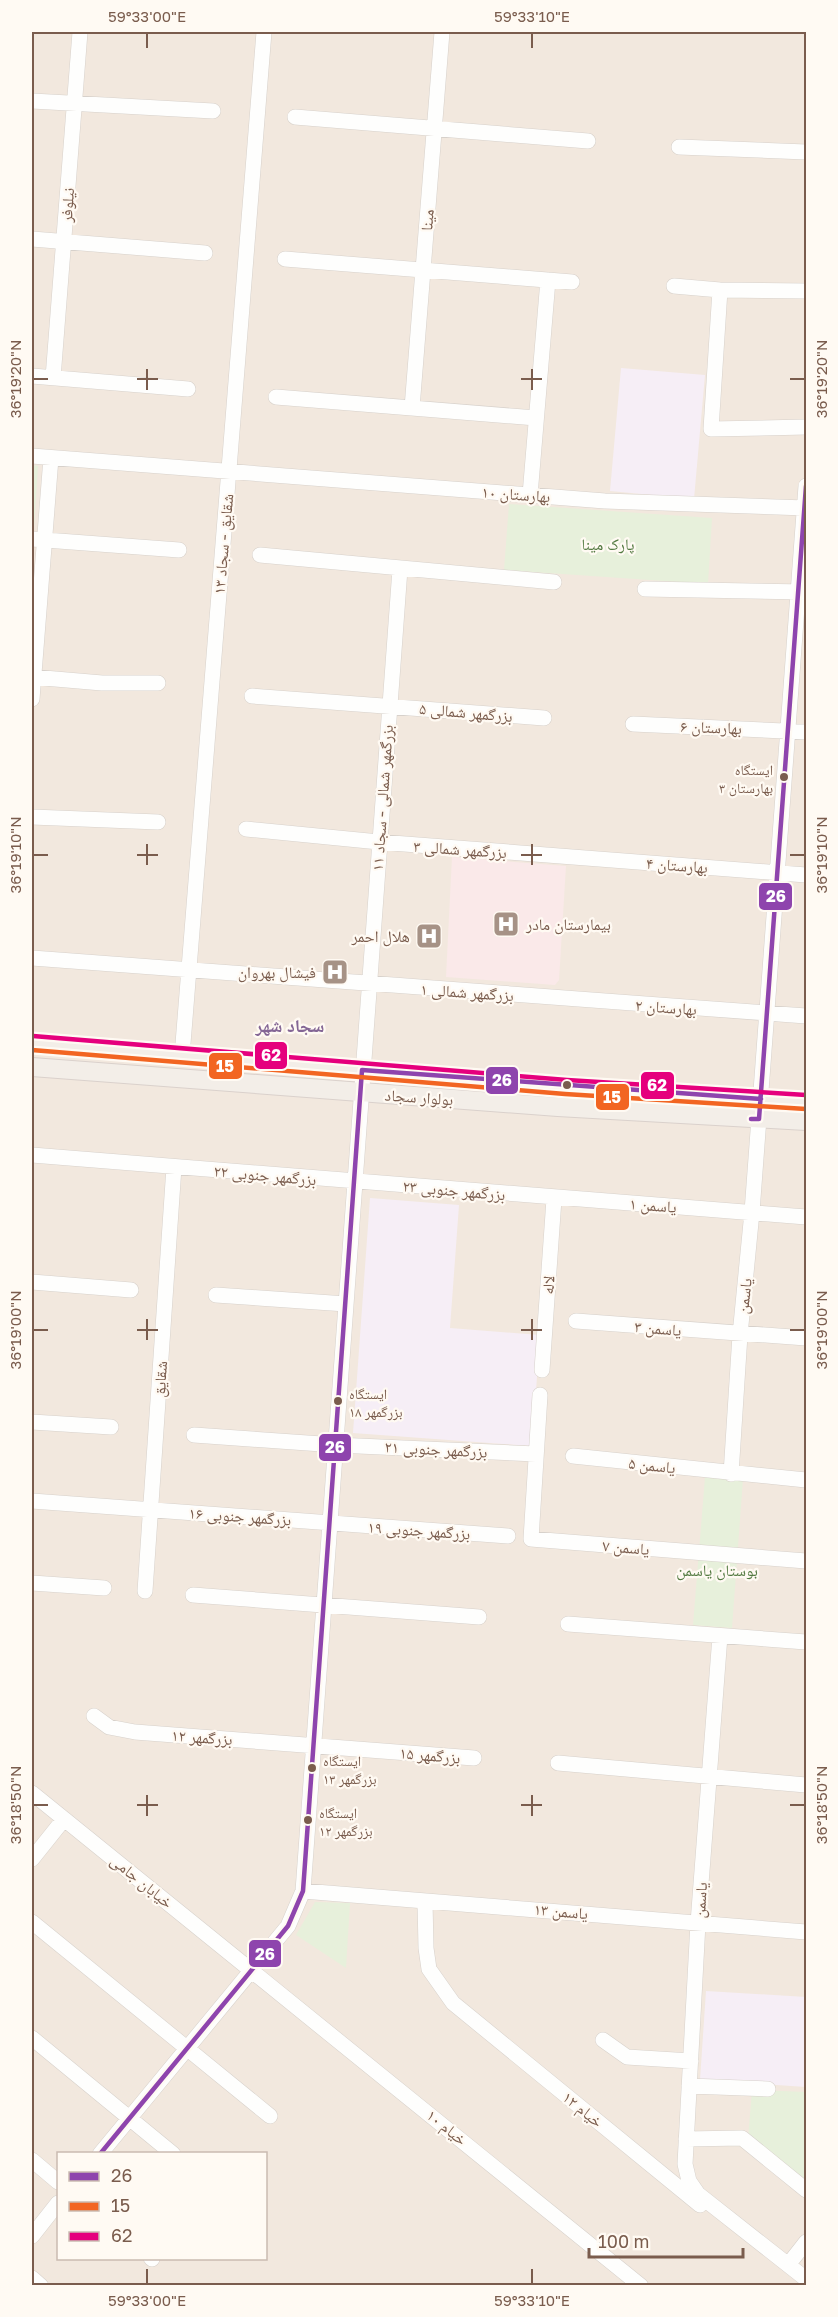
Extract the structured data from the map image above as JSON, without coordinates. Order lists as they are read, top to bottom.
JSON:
{
  "streets": {
    "main road": ["بولوار سجاد"],
    "street": [
      "نیلوفر",
      "مینا",
      "بهارستان ۱۰",
      "شقایق - سجاد ۱۳",
      "بزرگمهر شمالی ۵",
      "بهارستان ۶",
      "بزرگمهر شمالی - سجاد ۱۱",
      "بزرگمهر شمالی ۳",
      "بهارستان ۴",
      "بزرگمهر شمالی ۱",
      "بهارستان ۲",
      "بزرگمهر جنوبی ۲۲",
      "بزرگمهر جنوبی ۲۳",
      "یاسمن ۱",
      "لاله",
      "یاسمن",
      "یاسمن ۳",
      "شقایق",
      "بزرگمهر جنوبی ۲۱",
      "یاسمن ۵",
      "بزرگمهر جنوبی ۱۶",
      "بزرگمهر جنوبی ۱۹",
      "یاسمن ۷",
      "بزرگمهر ۱۲",
      "بزرگمهر ۱۵",
      "خیابان جامی",
      "یاسمن ۱۳",
      "خیام ۱۲",
      "خیام ۱۰"
    ]
  },
  "crossings": [
    ["بهارستان ۱۰", "شقایق - سجاد ۱۳"],
    ["بهارستان ۱۰", "یاسمن"],
    ["شقایق - سجاد ۱۳", "بزرگمهر شمالی ۱"],
    ["شقایق - سجاد ۱۳", "بولوار سجاد"],
    ["بزرگمهر شمالی ۵", "بزرگمهر شمالی - سجاد ۱۱"],
    ["بهارستان ۶", "یاسمن"],
    ["بزرگمهر شمالی - سجاد ۱۱", "بزرگمهر شمالی ۳"],
    ["بزرگمهر شمالی - سجاد ۱۱", "بزرگمهر شمالی ۱"],
    ["بزرگمهر شمالی - سجاد ۱۱", "بولوار سجاد"],
    ["بزرگمهر شمالی - سجاد ۱۱", "بزرگمهر جنوبی ۲۲"],
    ["بزرگمهر شمالی - سجاد ۱۱", "بزرگمهر جنوبی ۲۳"],
    ["بزرگمهر شمالی - سجاد ۱۱", "بزرگمهر جنوبی ۲۱"],
    ["بزرگمهر شمالی - سجاد ۱۱", "بزرگمهر جنوبی ۱۶"],
    ["بزرگمهر شمالی - سجاد ۱۱", "بزرگمهر جنوبی ۱۹"],
    ["بزرگمهر شمالی - سجاد ۱۱", "بزرگمهر ۱۲"],
    ["بزرگمهر شمالی - سجاد ۱۱", "بزرگمهر ۱۵"],
    ["بزرگمهر شمالی - سجاد ۱۱", "خیابان جامی"],
    ["بزرگمهر شمالی - سجاد ۱۱", "یاسمن ۱۳"],
    ["بزرگمهر شمالی - سجاد ۱۱", "خیام ۱۰"],
    ["بزرگمهر شمالی ۳", "بهارستان ۴"],
    ["بهارستان ۴", "یاسمن"],
    ["بزرگمهر شمالی ۱", "بهارستان ۲"],
    ["بهارستان ۲", "یاسمن"],
    ["بولوار سجاد", "یاسمن"],
    ["بزرگمهر جنوبی ۲۲", "بزرگمهر جنوبی ۲۳"],
    ["بزرگمهر جنوبی ۲۲", "شقایق"],
    ["بزرگمهر جنوبی ۲۳", "یاسمن ۱"],
    ["بزرگمهر جنوبی ۲۳", "لاله"],
    ["یاسمن ۱", "لاله"],
    ["یاسمن ۱", "یاسمن"],
    ["یاسمن", "یاسمن ۳"],
    ["یاسمن", "یاسمن ۵"],
    ["یاسمن", "یاسمن ۱۳"],
    ["شقایق", "بزرگمهر جنوبی ۱۶"],
    ["بزرگمهر جنوبی ۲۱", "یاسمن ۷"],
    ["بزرگمهر جنوبی ۱۶", "بزرگمهر جنوبی ۱۹"],
    ["بزرگمهر ۱۲", "بزرگمهر ۱۵"],
    ["خیابان جامی", "خیام ۱۰"],
    ["یاسمن ۱۳", "خیام ۱۲"]
  ],
  "districts": ["سجاد شهر"],
  "parks": ["پارک مینا", "بوستان یاسمن"],
  "places": {
    "other": [
      "ایستگاه بهارستان ۳",
      "ایستگاه بزرگمهر ۱۸",
      "ایستگاه بزرگمهر ۱۳",
      "ایستگاه بزرگمهر ۱۲"
    ],
    "hospital": ["بیمارستان مادر", "هلال احمر", "فیشال بهروان"]
  },
  "lines": ["transit line 26", "transit line 62", "transit line 15"],
  "legend": ["26", "15", "62"],
  "scale_bar": "100 m",
  "coordinates": [
    "59°33'00\"E",
    "59°33'10\"E",
    "36°19'20\"N",
    "36°19'10\"N",
    "36°19'00\"N",
    "36°18'50\"N"
  ]
}
